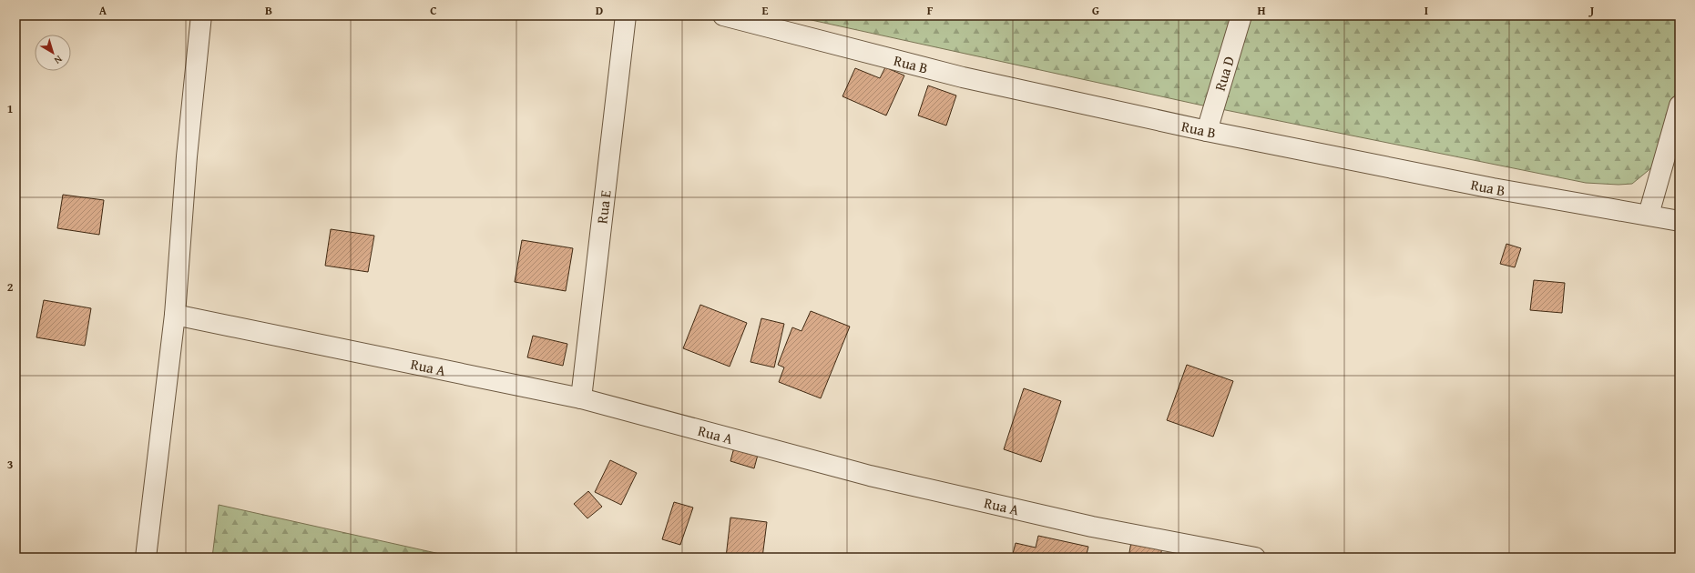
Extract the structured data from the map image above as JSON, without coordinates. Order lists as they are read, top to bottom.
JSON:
{
  "streets": {
    "street": [
      "Rua B",
      "Rua D",
      "Rua E",
      "Rua A"
    ]
  },
  "crossings": [
    ["Rua B", "Rua D"],
    ["Rua E", "Rua A"]
  ],
  "north": "bottom right",
  "grid": {
    "columns": [
      "A",
      "B",
      "C",
      "D",
      "E",
      "F",
      "G",
      "H",
      "I",
      "J"
    ],
    "rows": ["1", "2", "3"]
  }
}
